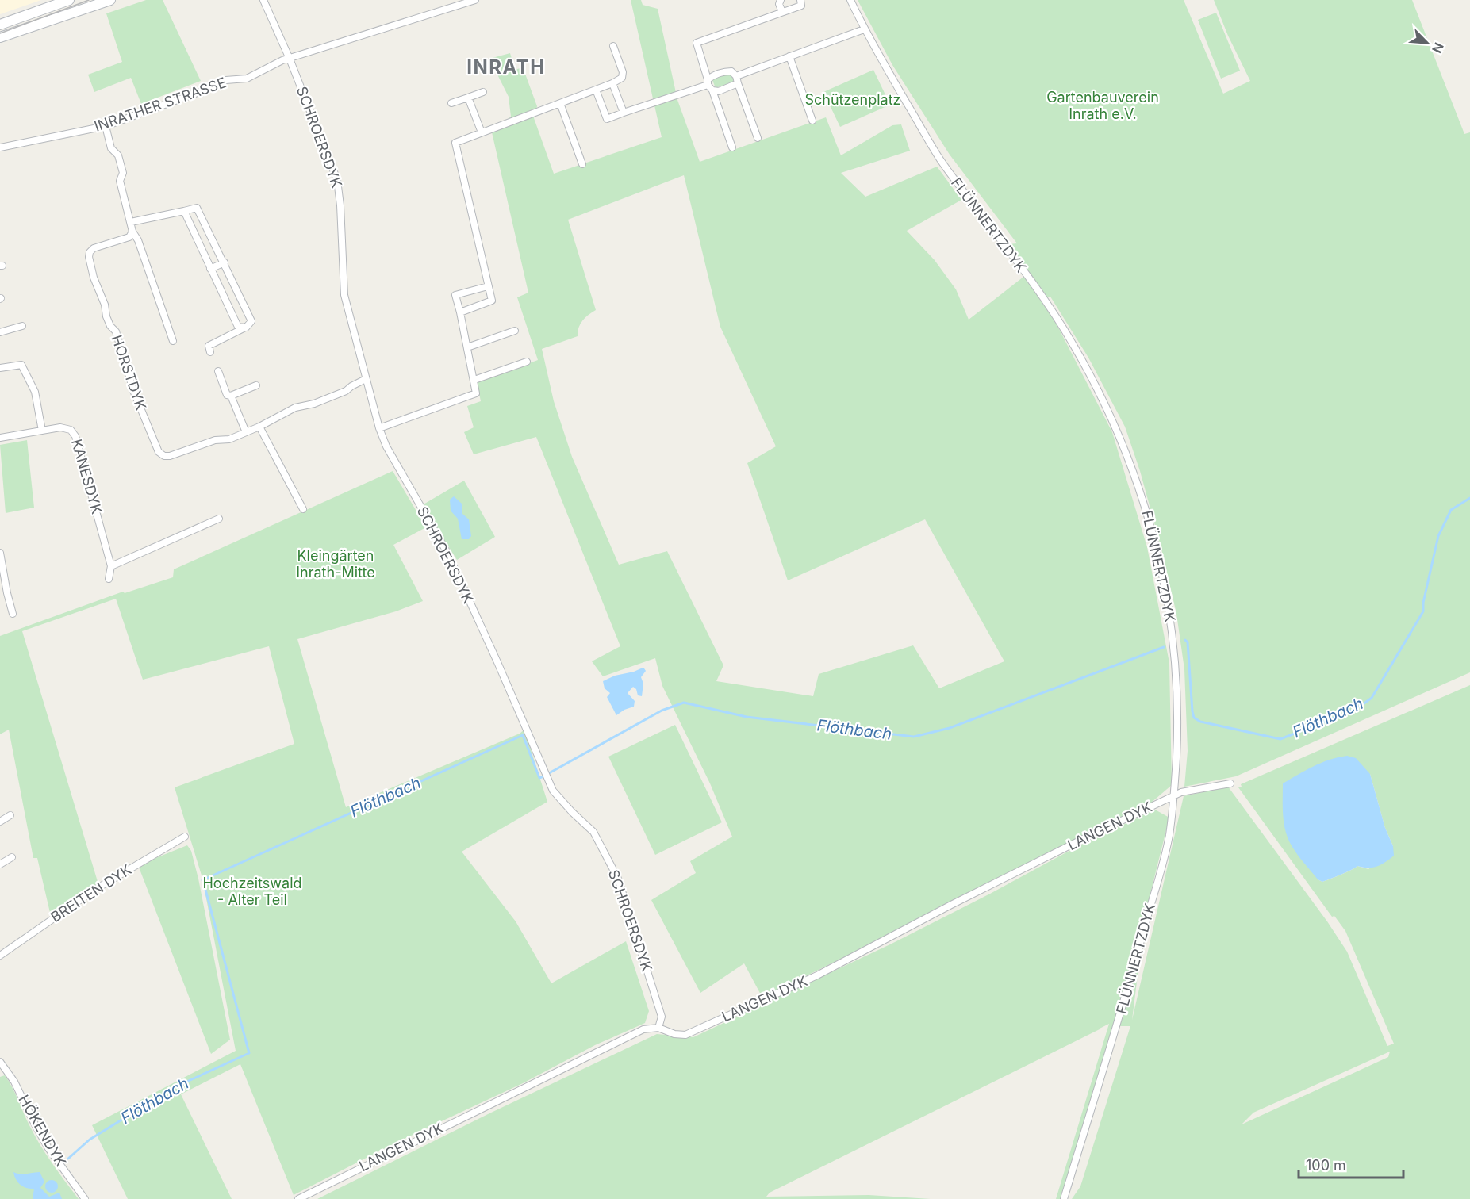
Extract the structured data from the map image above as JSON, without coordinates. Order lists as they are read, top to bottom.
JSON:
{
  "streets": {
    "street": [
      "INRATHER STRASSE",
      "SCHROERSDYK",
      "FLÜNNERTZDYK",
      "HORSTDYK",
      "KANESDYK",
      "LANGEN DYK",
      "BREITEN DYK",
      "HÖKENDYK"
    ]
  },
  "crossings": [
    ["INRATHER STRASSE", "SCHROERSDYK"],
    ["SCHROERSDYK", "HORSTDYK"],
    ["SCHROERSDYK", "LANGEN DYK"],
    ["FLÜNNERTZDYK", "LANGEN DYK"]
  ],
  "districts": ["INRATH"],
  "water": ["Flöthbach"],
  "parks": [
    "Gartenbauverein Inrath e.V.",
    "Schützenplatz",
    "Kleingärten Inrath-Mitte",
    "Hochzeitswald - Alter Teil"
  ],
  "scale_bar": "100 m",
  "north": "bottom right"
}
